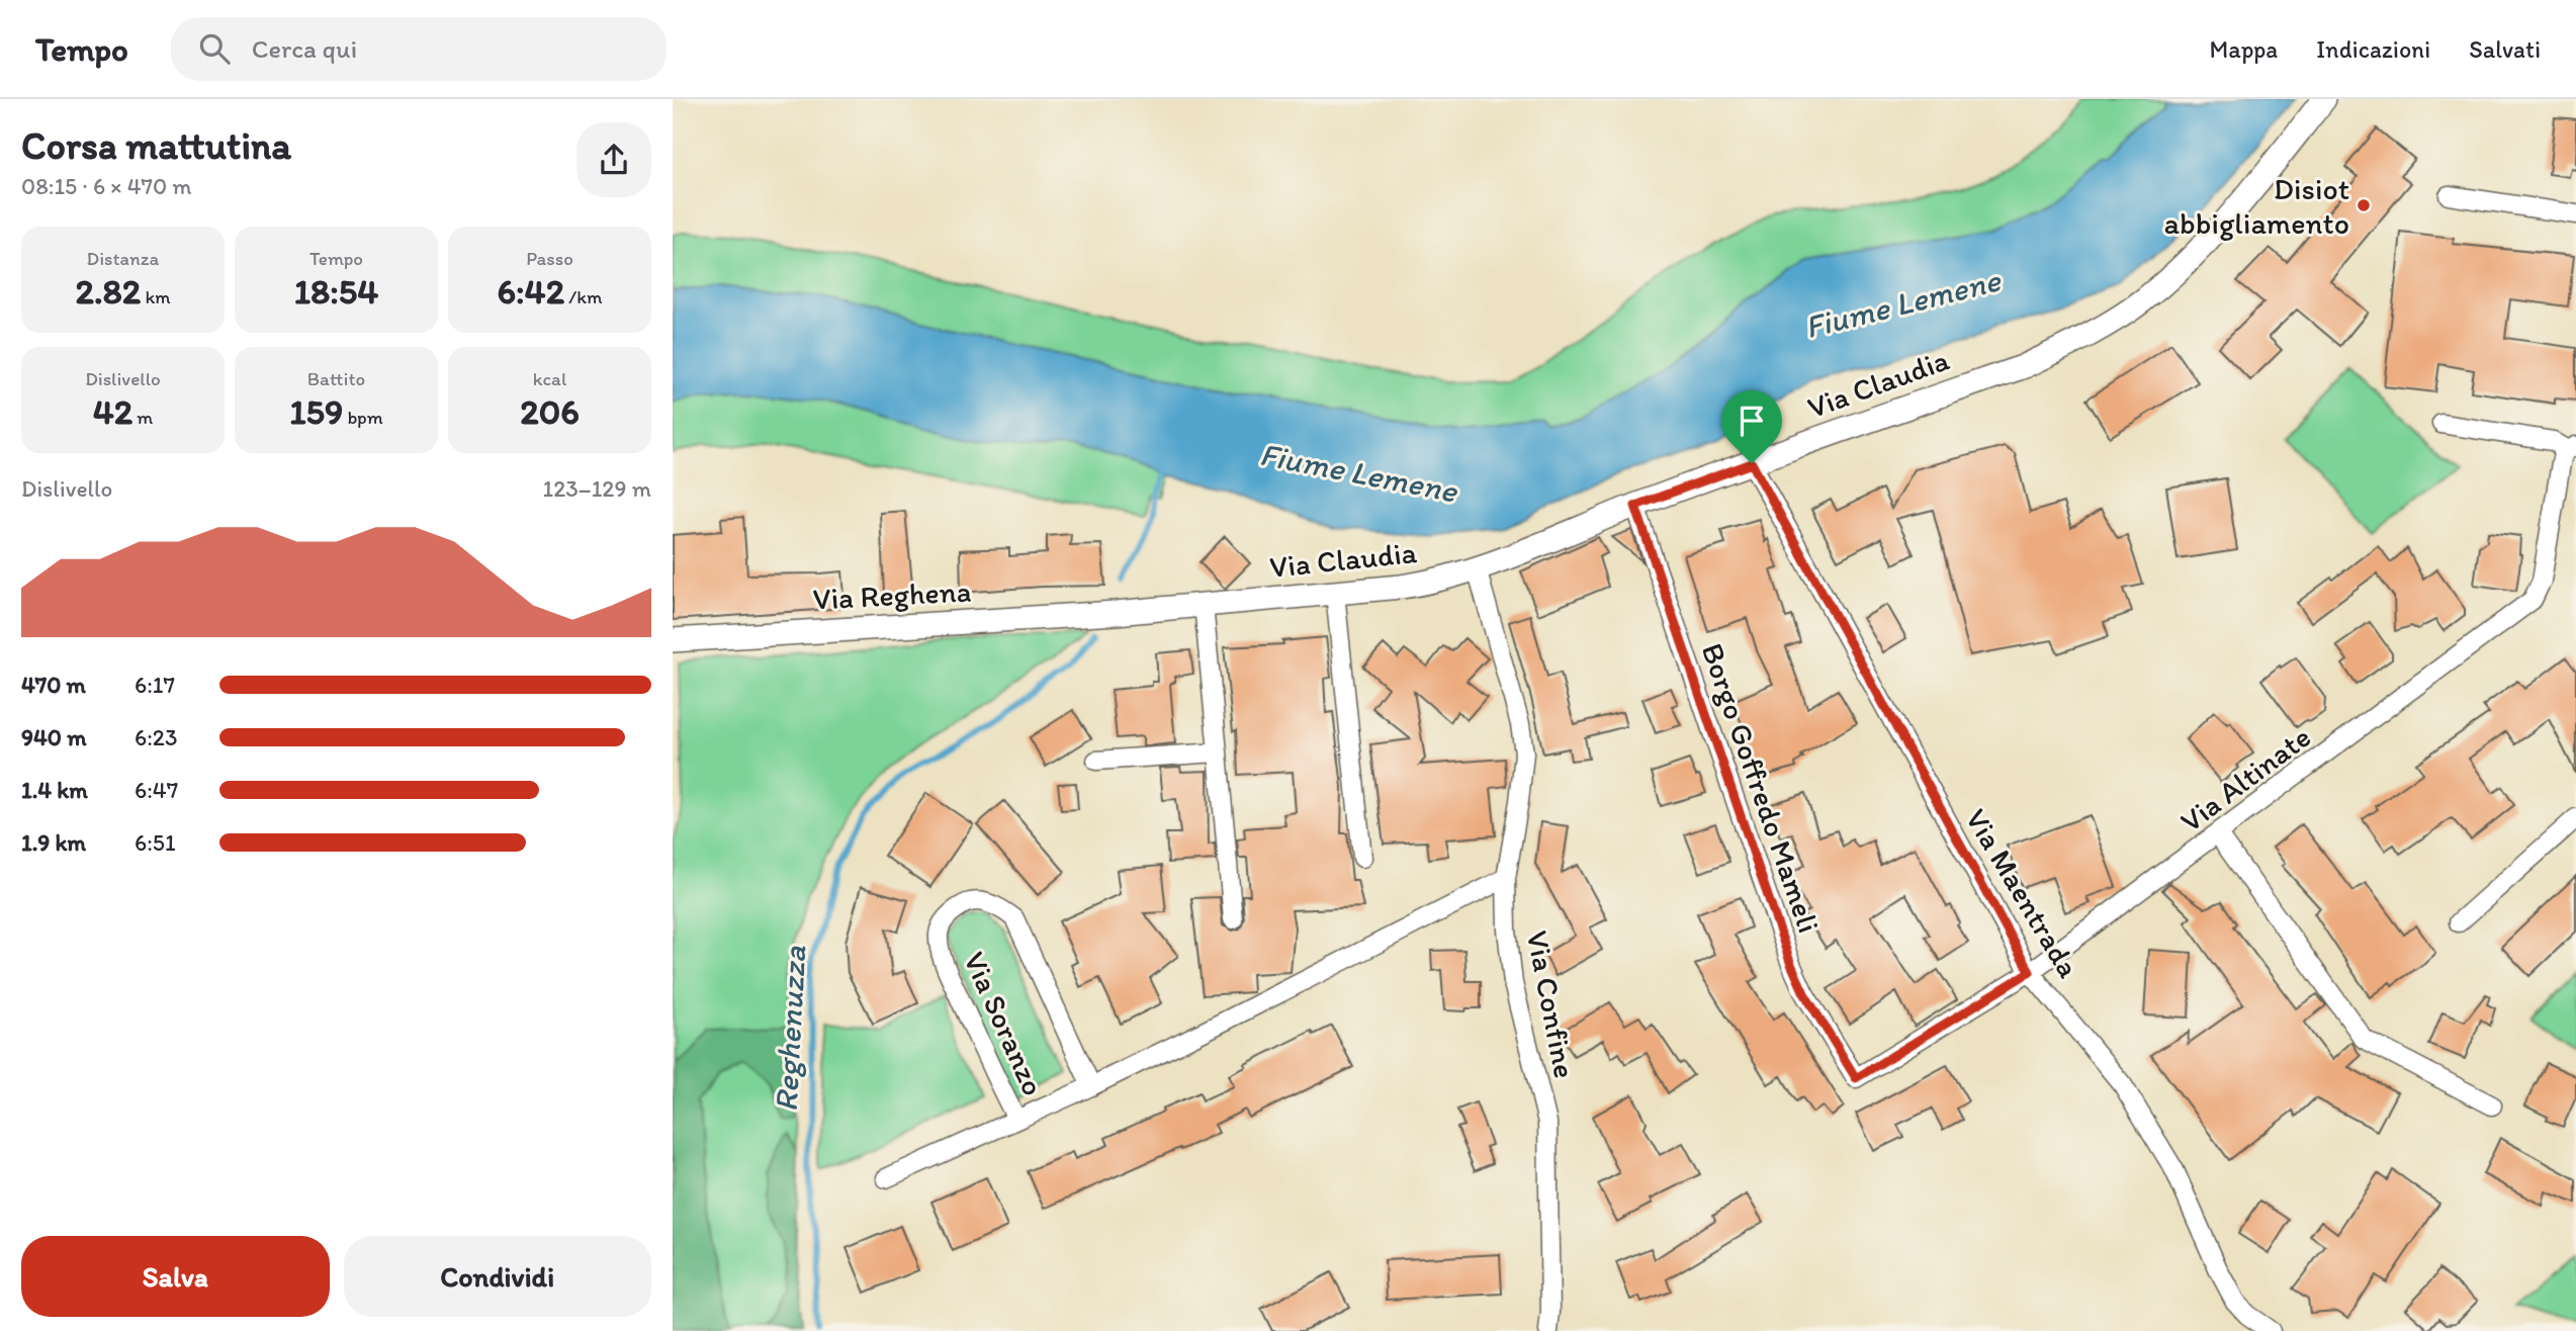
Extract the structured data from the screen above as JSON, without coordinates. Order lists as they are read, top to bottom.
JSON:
{
  "streets": {
    "street": [
      "Via Claudia",
      "Via Reghena",
      "Via Altinate",
      "Borgo Goffredo Mameli",
      "Via Maentrada",
      "Via Confine",
      "Via Soranzo"
    ]
  },
  "crossings": [
    ["Via Claudia", "Via Reghena"],
    ["Via Claudia", "Borgo Goffredo Mameli"],
    ["Via Claudia", "Via Maentrada"],
    ["Via Claudia", "Via Confine"],
    ["Via Altinate", "Borgo Goffredo Mameli"],
    ["Via Altinate", "Via Maentrada"],
    ["Via Confine", "Via Soranzo"]
  ],
  "water": ["Fiume Lemene", "Reghenuzza"],
  "places": ["Disiot abbigliamento"],
  "page": {
    "header": "Tempo",
    "search": "Cerca qui",
    "nav": ["Mappa", "Indicazioni", "Salvati"],
    "heading": ["Corsa mattutina", "08:15 · 6 × 470 m"],
    "stats": [
      ["Distanza", "2.82 km"],
      ["Tempo", "18:54"],
      ["Passo", "6:42 /km"],
      ["Dislivello", "42 m"],
      ["Battito", "159 bpm"],
      ["kcal", "206"]
    ],
    "chart": ["Dislivello", "123–129 m"],
    "list": [
      {
        "name": "470 m",
        "note": "6:17"
      },
      {
        "name": "940 m",
        "note": "6:23"
      },
      {
        "name": "1.4 km",
        "note": "6:47"
      },
      {
        "name": "1.9 km",
        "note": "6:51"
      }
    ],
    "buttons": ["Salva", "Condividi"]
  }
}
